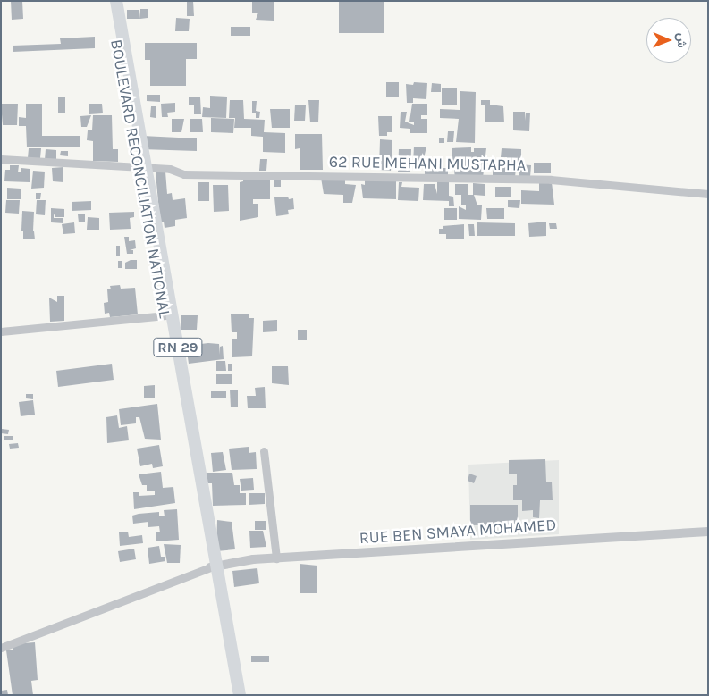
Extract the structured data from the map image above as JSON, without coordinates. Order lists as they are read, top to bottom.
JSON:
{
  "streets": {
    "highway": ["BOULEVARD RECONCILIATION NATIONAL", "RN 29"],
    "street": ["62 RUE MEHANI MUSTAPHA", "RUE BEN SMAYA MOHAMED"]
  },
  "crossings": [
    ["62 RUE MEHANI MUSTAPHA", "BOULEVARD RECONCILIATION NATIONAL"],
    ["62 RUE MEHANI MUSTAPHA", "RN 29"],
    ["BOULEVARD RECONCILIATION NATIONAL", "RN 29"],
    ["BOULEVARD RECONCILIATION NATIONAL", "RUE BEN SMAYA MOHAMED"],
    ["RN 29", "RUE BEN SMAYA MOHAMED"]
  ],
  "north": "right"
}
